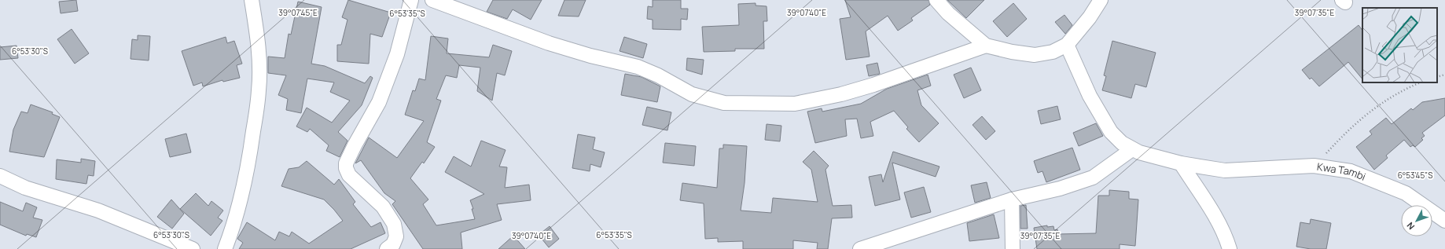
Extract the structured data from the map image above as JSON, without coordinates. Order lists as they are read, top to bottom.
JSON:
{
  "streets": {
    "street": ["Kwa Tambi"]
  },
  "north": "bottom left",
  "coordinates": [
    "39°07'45\"E",
    "39°07'40\"E",
    "39°07'35\"E",
    "6°53'35\"S",
    "6°53'30\"S",
    "6°53'45\"S"
  ]
}
